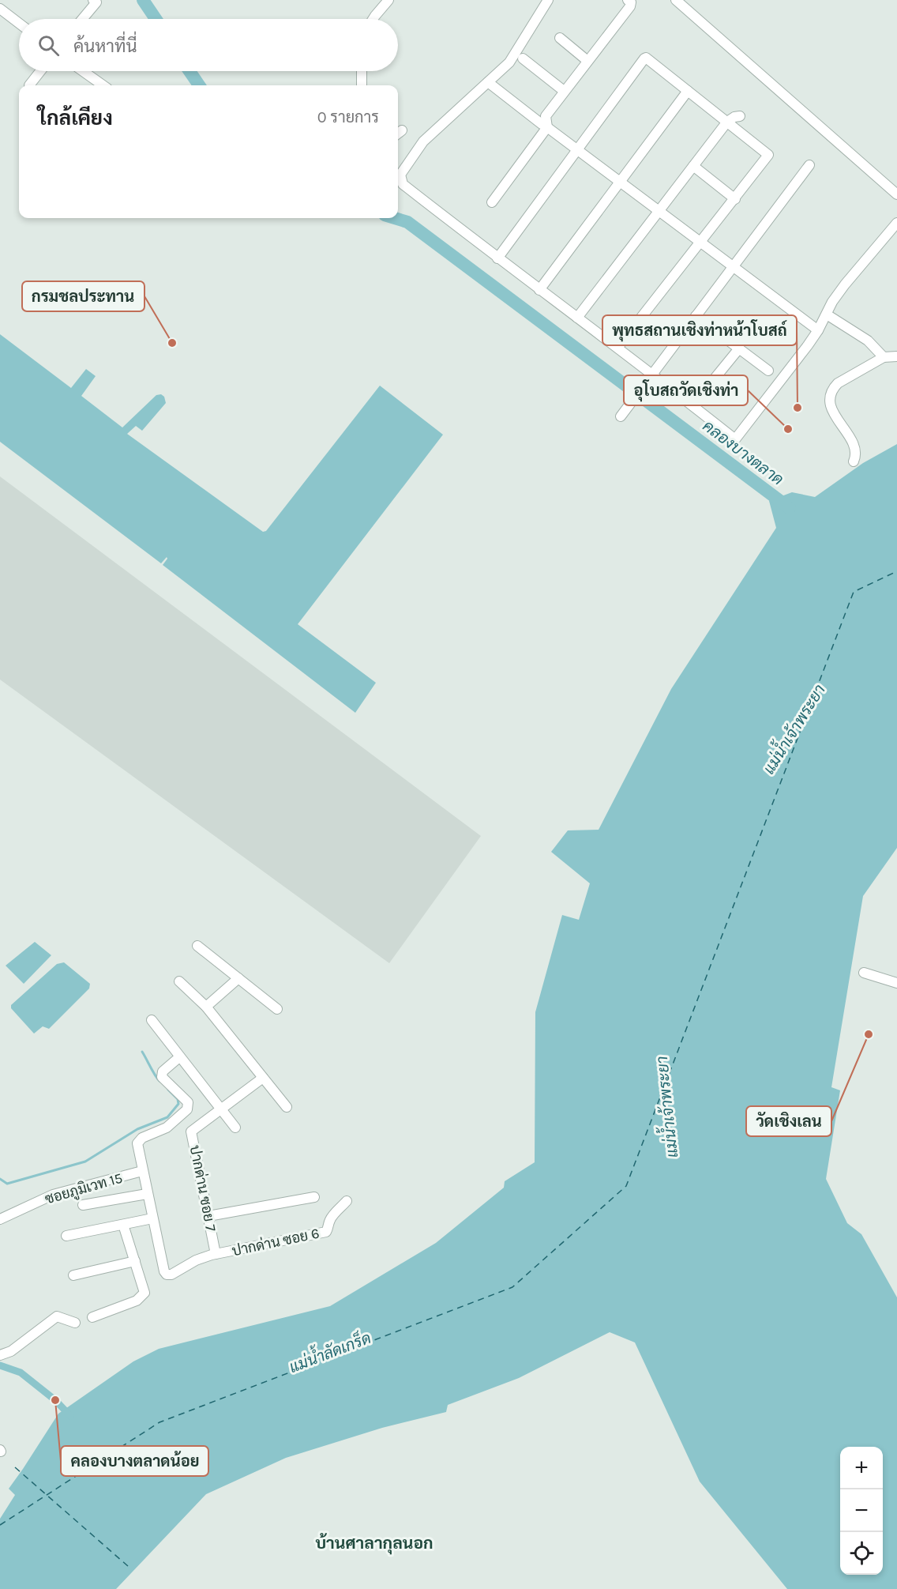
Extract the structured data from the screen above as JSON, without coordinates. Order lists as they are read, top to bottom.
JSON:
{
  "streets": {
    "street": ["ซอยภูมิเวท 15", "ปากด่าน ซอย 7", "ปากด่าน ซอย 6"]
  },
  "crossings": [
    ["ปากด่าน ซอย 7", "ปากด่าน ซอย 6"]
  ],
  "districts": ["บ้านศาลากุลนอก"],
  "water": ["คลองบางตลาด", "แม่น้ำเจ้าพระยา", "แม่น้ำลัดเกร็ด"],
  "places": [
    "กรมชลประทาน",
    "พุทธสถานเชิงท่าหน้าโบสถ์",
    "อุโบสถวัดเชิงท่า",
    "วัดเชิงเลน",
    "คลองบางตลาดน้อย"
  ],
  "page": {
    "search": "ค้นหาที่นี่",
    "heading": ["ใกล้เคียง", "0 รายการ"],
    "map_buttons": ["+", "−"]
  }
}
